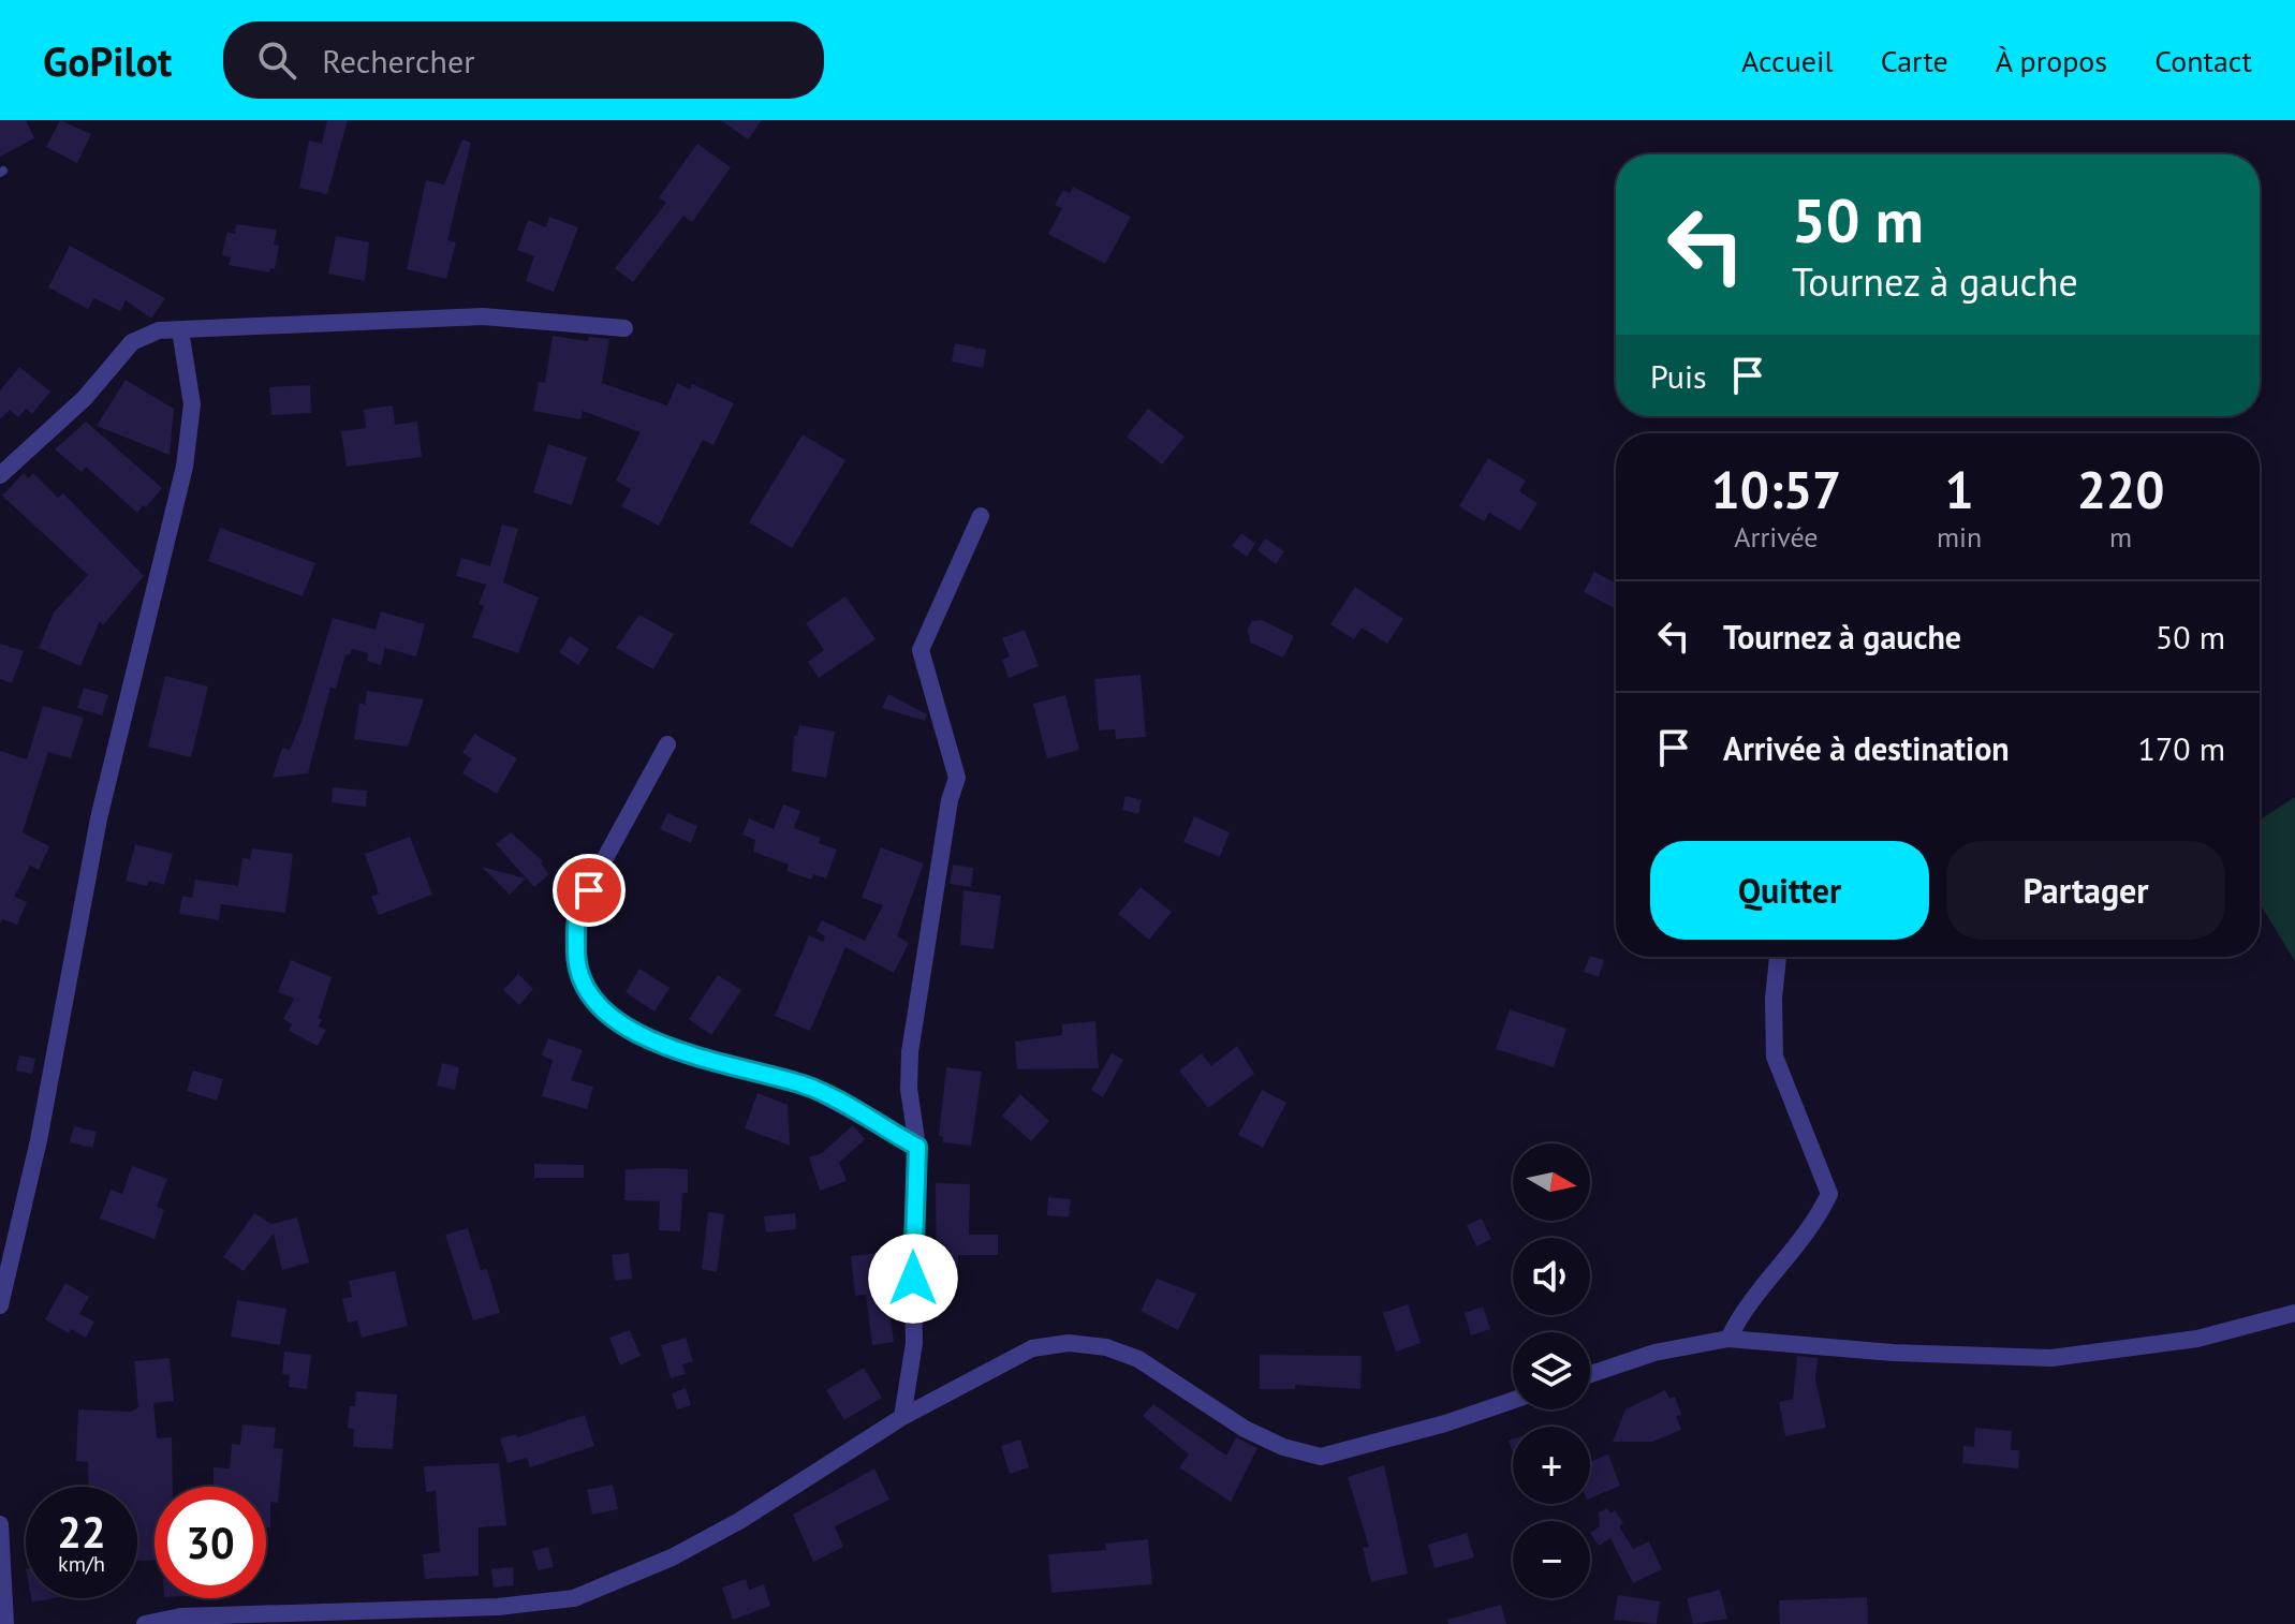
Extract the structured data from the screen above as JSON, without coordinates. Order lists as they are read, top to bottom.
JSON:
{
  "north": "right",
  "page": {
    "header": "GoPilot",
    "search": "Rechercher",
    "nav": [
      "Accueil",
      "Carte",
      "À propos",
      "Contact"
    ],
    "turn": ["50 m", "Tournez à gauche"],
    "then": "Puis",
    "eta": [
      "10:57",
      "Arrivée",
      "1",
      "min",
      "220",
      "m"
    ],
    "list": [
      {
        "name": "Tournez à gauche",
        "value": "50 m"
      },
      {
        "name": "Arrivée à destination",
        "value": "170 m"
      }
    ],
    "buttons": ["Quitter", "Partager"],
    "map_buttons": ["+", "−"],
    "speed": "22 km/h",
    "limit": "30"
  }
}
